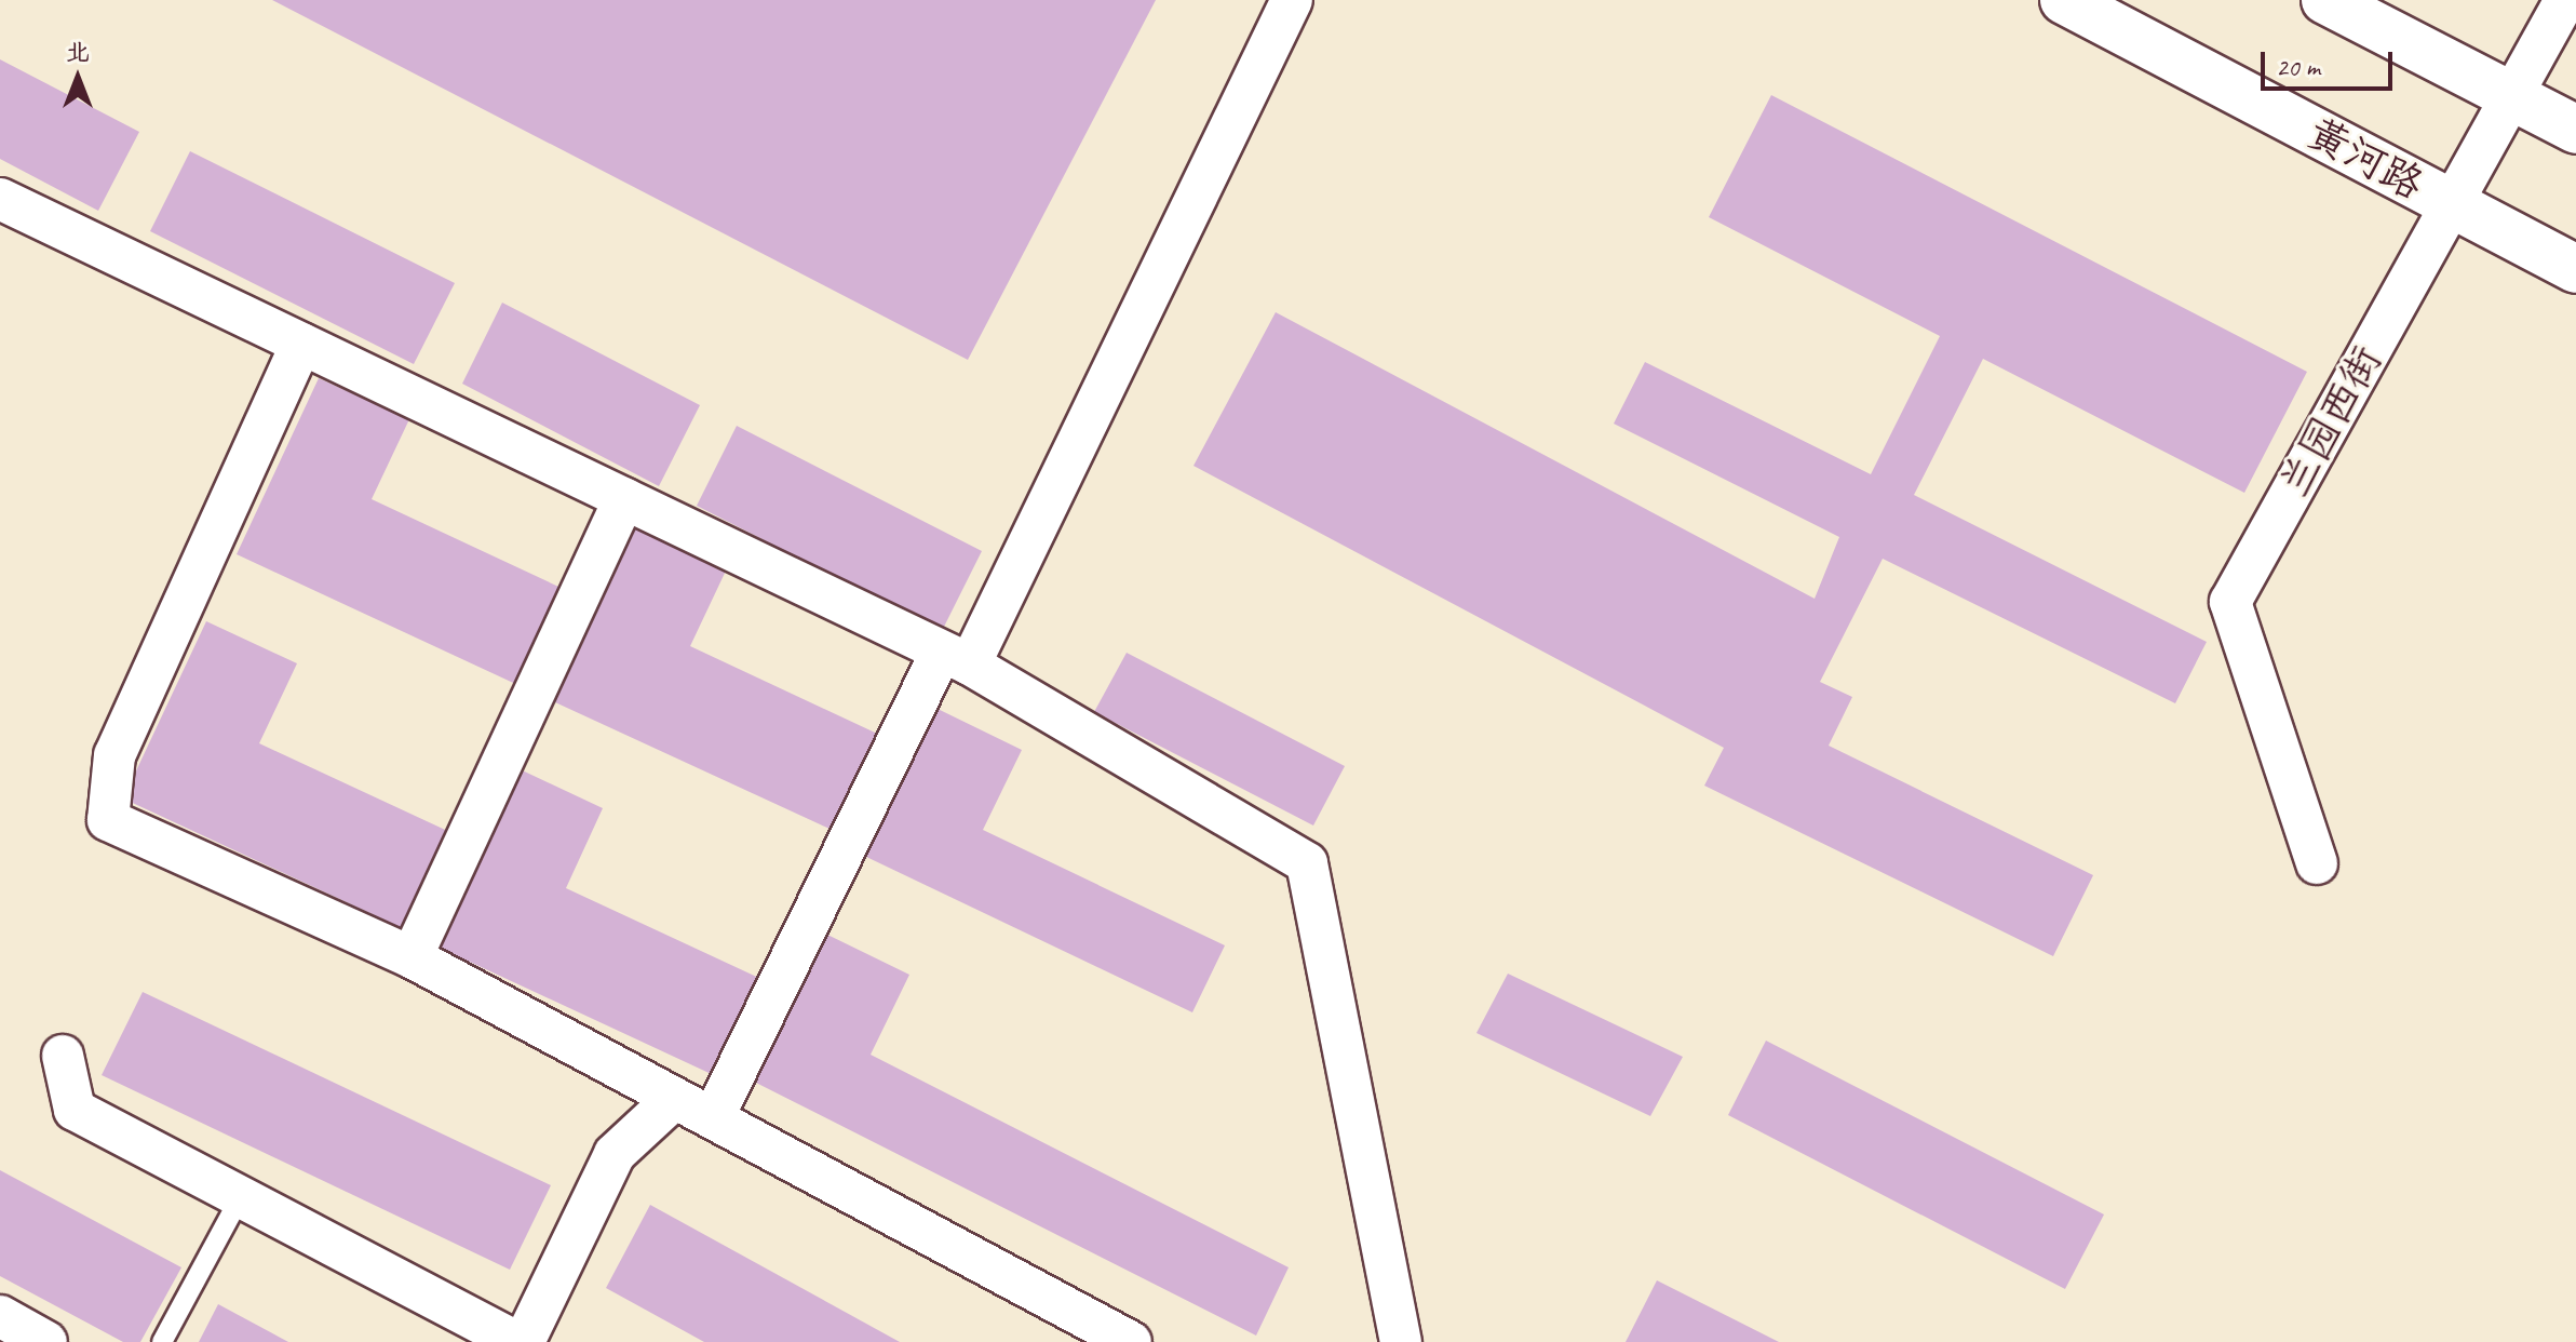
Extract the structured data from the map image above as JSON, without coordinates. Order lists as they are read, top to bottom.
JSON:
{
  "streets": {
    "main road": ["黄河路"],
    "street": ["兰园西街"]
  },
  "crossings": [
    ["黄河路", "兰园西街"]
  ],
  "scale_bar": "20 m",
  "north": "top"
}
